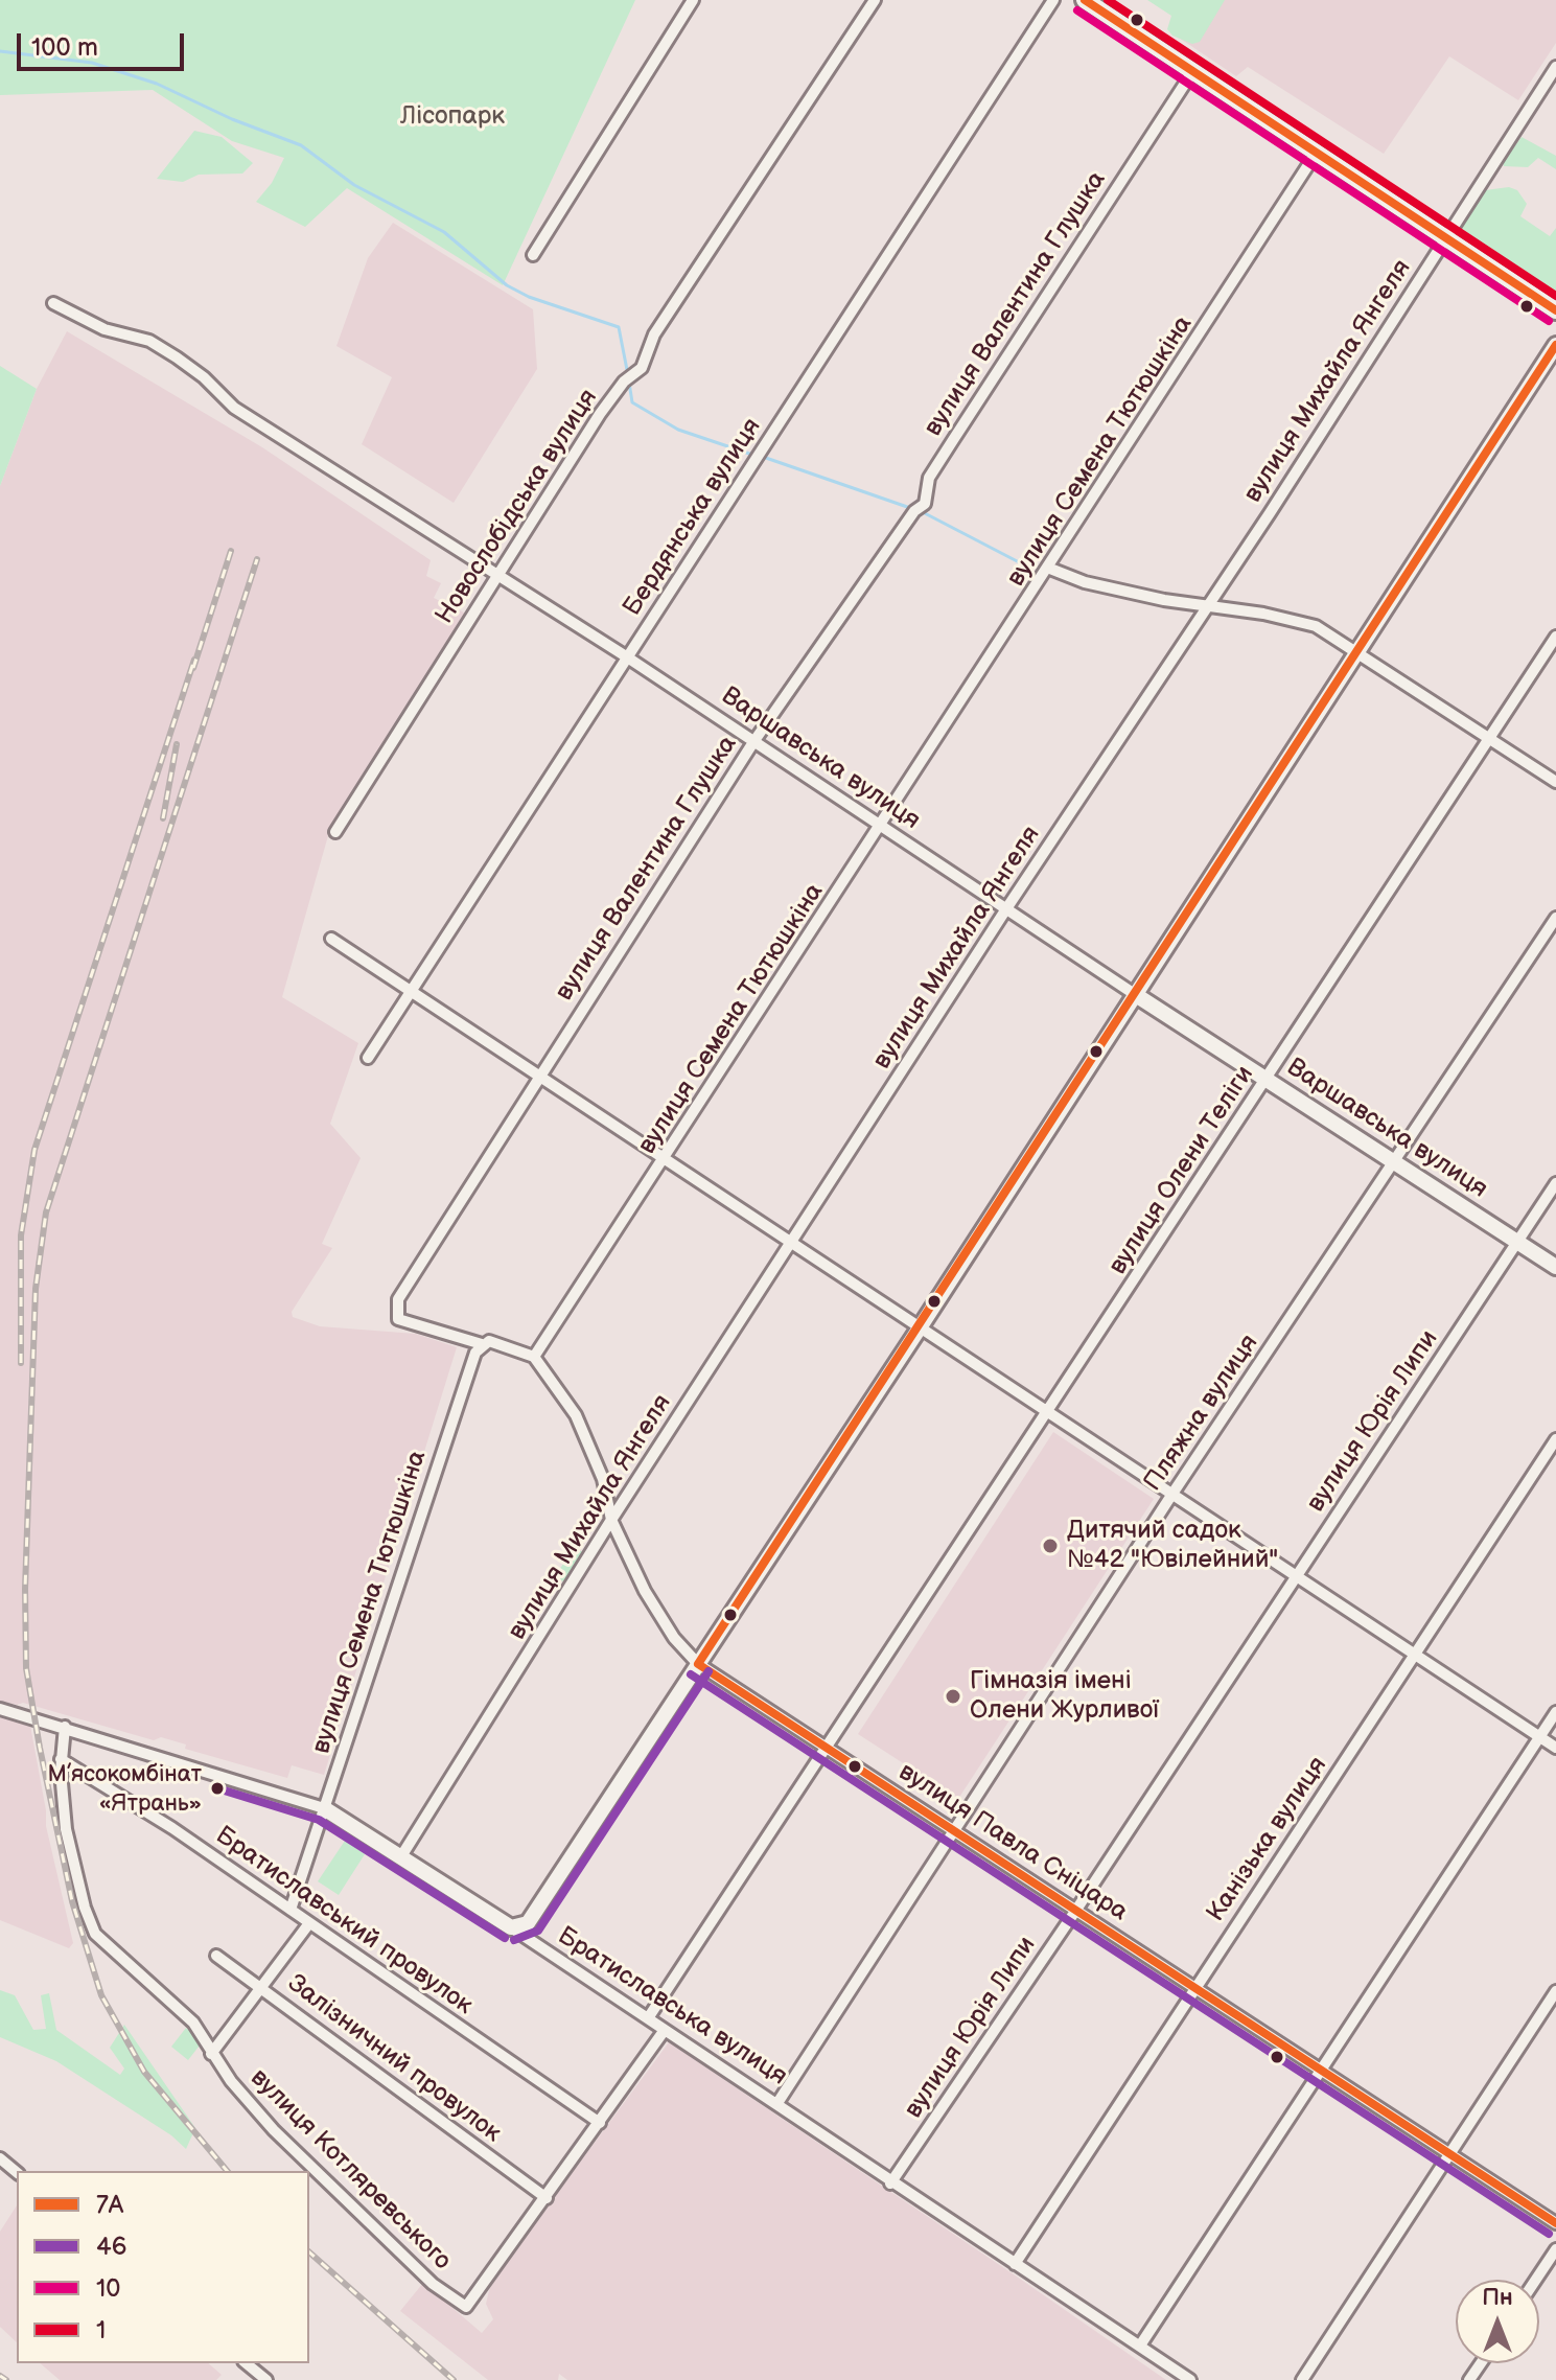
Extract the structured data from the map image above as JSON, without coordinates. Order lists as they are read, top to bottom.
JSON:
{
  "streets": {
    "street": [
      "вулиця Валентина Глушка",
      "вулиця Михайла Янгеля",
      "вулиця Семена Тютюшкіна",
      "Новослобідська вулиця",
      "Бердянська вулиця",
      "Варшавська вулиця",
      "вулиця Олени Теліги",
      "Пляжна вулиця",
      "вулиця Юрія Липи",
      "Канізька вулиця",
      "вулиця Павла Сніцара",
      "Братиславський провулок",
      "Братиславська вулиця",
      "Залізничний провулок",
      "вулиця Котляревського"
    ]
  },
  "crossings": [
    ["вулиця Валентина Глушка", "вулиця Семена Тютюшкіна"],
    ["вулиця Валентина Глушка", "Варшавська вулиця"],
    ["вулиця Михайла Янгеля", "Варшавська вулиця"],
    ["вулиця Михайла Янгеля", "вулиця Павла Сніцара"],
    ["вулиця Михайла Янгеля", "Братиславська вулиця"],
    ["вулиця Семена Тютюшкіна", "Варшавська вулиця"],
    ["вулиця Семена Тютюшкіна", "вулиця Павла Сніцара"],
    ["вулиця Семена Тютюшкіна", "Братиславський провулок"],
    ["вулиця Семена Тютюшкіна", "Братиславська вулиця"],
    ["Новослобідська вулиця", "Варшавська вулиця"],
    ["Бердянська вулиця", "Варшавська вулиця"],
    ["Варшавська вулиця", "вулиця Олени Теліги"],
    ["Варшавська вулиця", "Пляжна вулиця"],
    ["Варшавська вулиця", "вулиця Юрія Липи"],
    ["вулиця Олени Теліги", "вулиця Павла Сніцара"],
    ["вулиця Олени Теліги", "Братиславська вулиця"],
    ["Пляжна вулиця", "вулиця Павла Сніцара"],
    ["Пляжна вулиця", "Братиславська вулиця"],
    ["вулиця Юрія Липи", "вулиця Павла Сніцара"],
    ["вулиця Юрія Липи", "Братиславська вулиця"],
    ["Канізька вулиця", "вулиця Павла Сніцара"],
    ["Канізька вулиця", "Братиславська вулиця"],
    ["Братиславський провулок", "вулиця Котляревського"],
    ["Братиславська вулиця", "вулиця Котляревського"],
    ["Залізничний провулок", "вулиця Котляревського"]
  ],
  "parks": ["Лісопарк"],
  "places": ["Дитячий садок №42 \"Ювілейний\"", "Гімназія імені Олени Журливої", "М’ясокомбінат «Ятрань»"],
  "lines": [
    "transit line 7А",
    "transit line 1",
    "transit line 10",
    "transit line 46"
  ],
  "legend": [
    "7А",
    "46",
    "10",
    "1"
  ],
  "scale_bar": "100 m",
  "north": "top"
}
